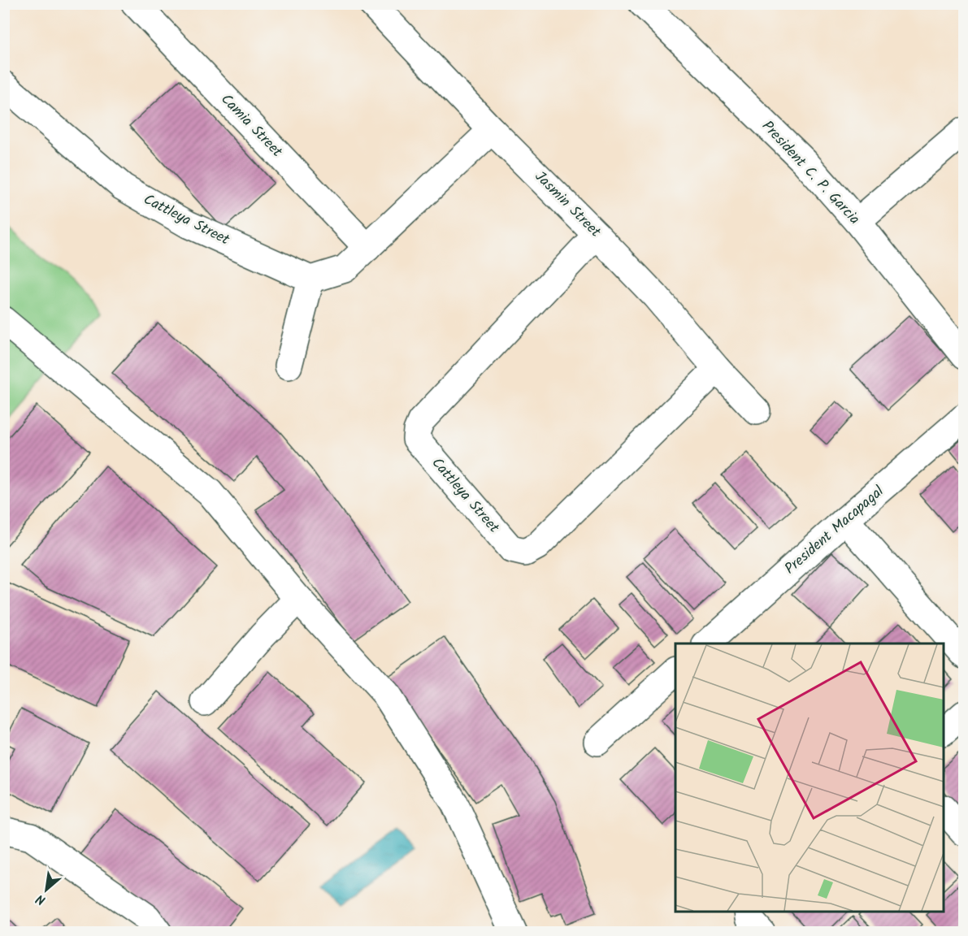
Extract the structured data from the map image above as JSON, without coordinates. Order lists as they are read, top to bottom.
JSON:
{
  "streets": {
    "street": [
      "Camia Street",
      "President C. P. Garcia",
      "Jasmin Street",
      "Cattleya Street",
      "President Macapagal"
    ]
  },
  "crossings": [
    ["Jasmin Street", "Cattleya Street"]
  ],
  "north": "bottom left"
}
